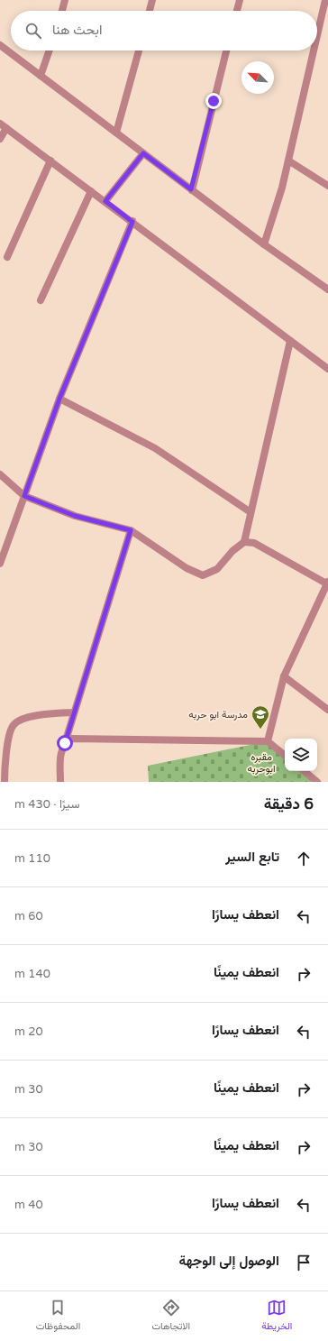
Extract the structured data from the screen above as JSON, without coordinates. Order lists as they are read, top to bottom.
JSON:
{
  "parks": ["مقبره ابوحربه"],
  "places": {
    "school or university": ["مدرسة ابو حربه"]
  },
  "north": "top left",
  "page": {
    "search": "ابحث هنا",
    "heading": ["6 دقيقة", "سيرًا · 430 m"],
    "list": [
      ["تابع السير", "110 m"],
      ["انعطف يسارًا", "60 m"],
      ["انعطف يمينًا", "140 m"],
      ["انعطف يسارًا", "20 m"],
      ["انعطف يمينًا", "30 m"],
      ["انعطف يمينًا", "30 m"],
      ["انعطف يسارًا", "40 m"],
      "الوصول إلى الوجهة"
    ],
    "nav": ["الخريطة", "الاتجاهات", "المحفوظات"]
  }
}
